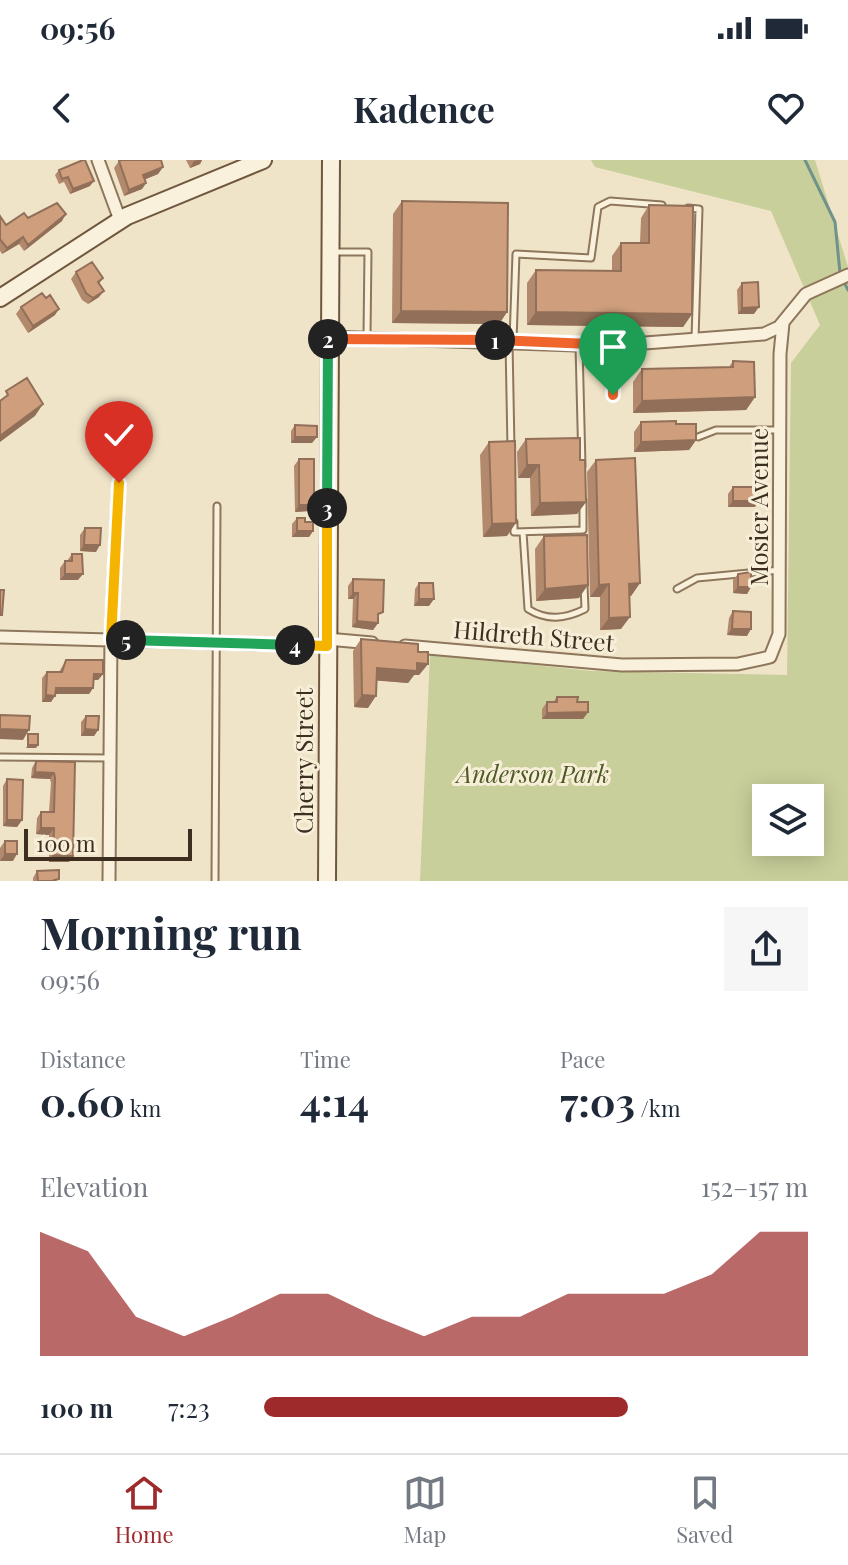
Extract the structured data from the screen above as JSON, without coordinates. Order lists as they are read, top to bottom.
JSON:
{
  "streets": {
    "street": ["Mosier Avenue", "Hildreth Street", "Cherry Street"]
  },
  "crossings": [
    ["Mosier Avenue", "Hildreth Street"]
  ],
  "parks": ["Anderson Park"],
  "scale_bar": "100 m",
  "page": {
    "status": "09:56",
    "header": "Kadence",
    "pins": [
      "2",
      "1",
      "3",
      "5",
      "4"
    ],
    "scale": "100 m",
    "heading": ["Morning run", "09:56"],
    "stats": [
      ["Distance", "0.60 km"],
      ["Time", "4:14"],
      ["Pace", "7:03 /km"]
    ],
    "chart": ["Elevation", "152–157 m"],
    "list": [
      {
        "name": "100 m",
        "note": "7:23"
      }
    ],
    "tabs": ["Home", "Map", "Saved"]
  }
}
